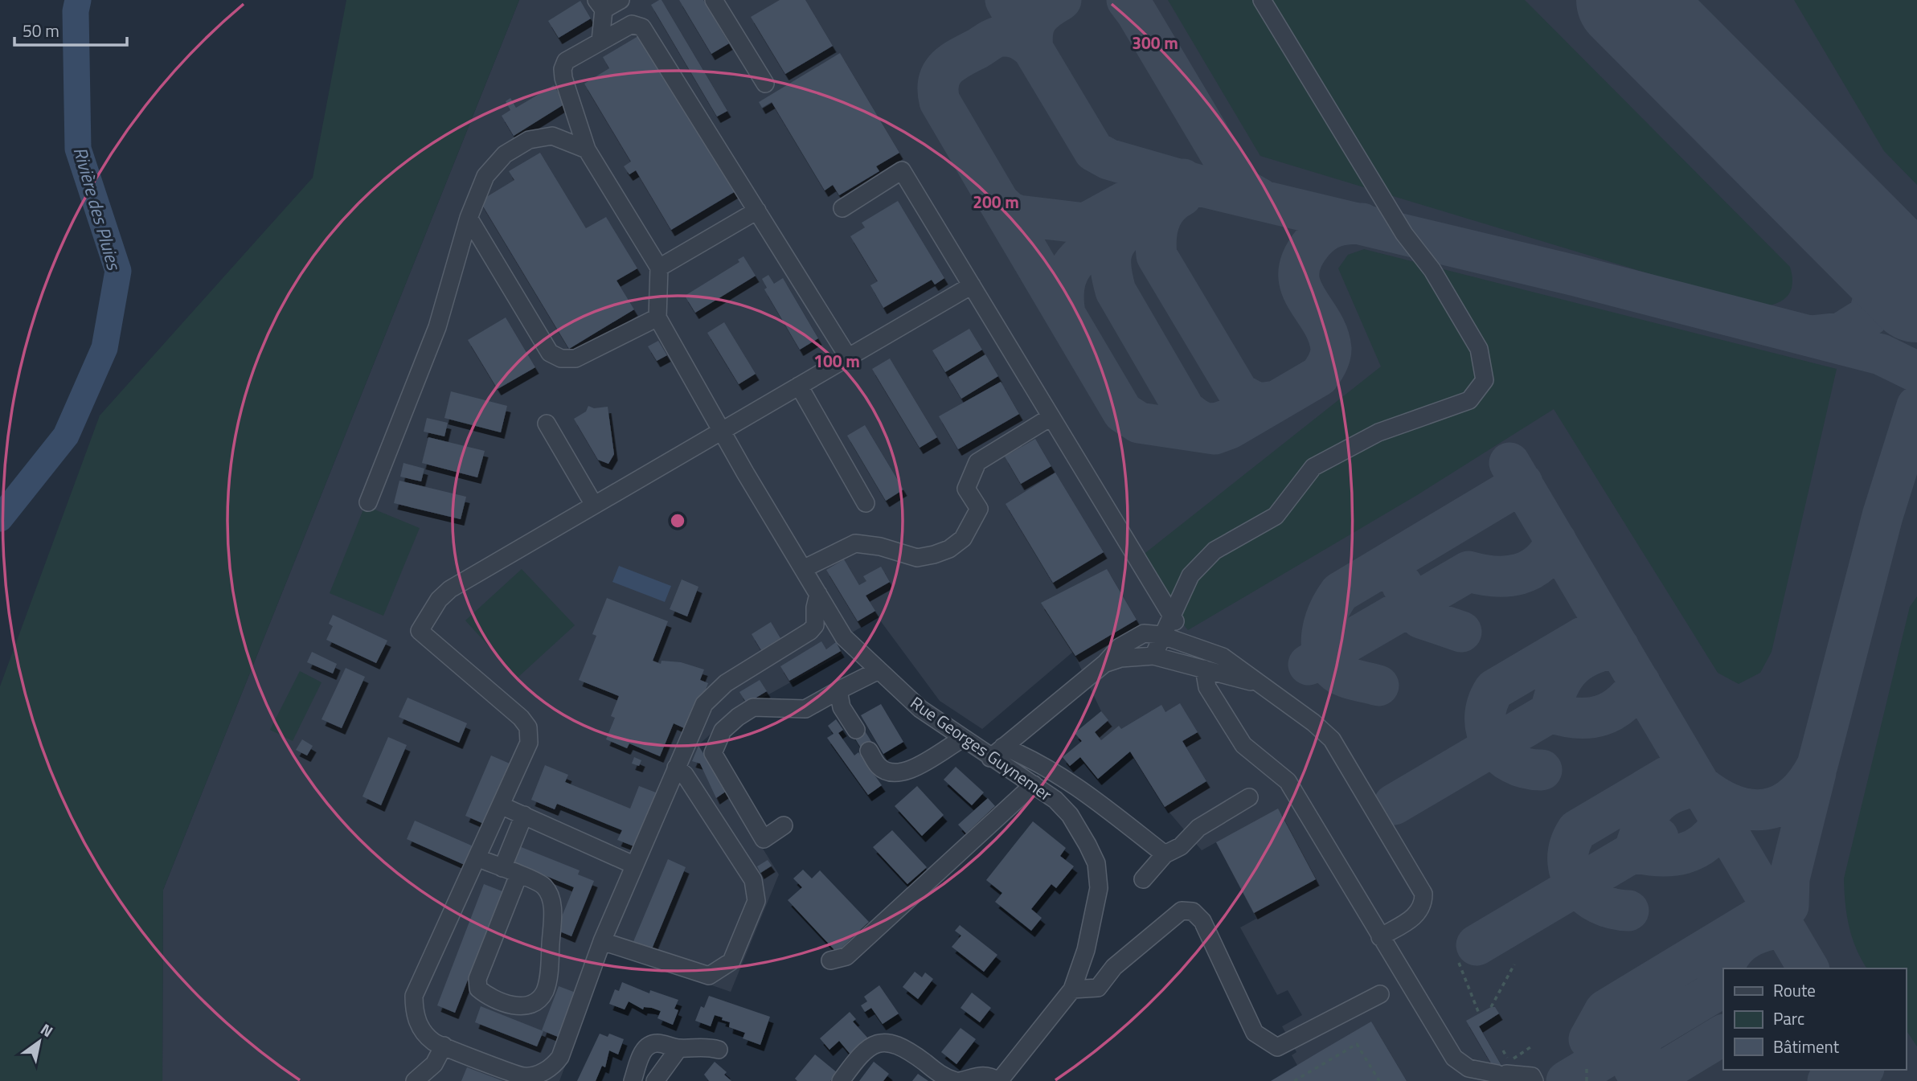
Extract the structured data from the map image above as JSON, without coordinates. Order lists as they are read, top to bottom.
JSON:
{
  "streets": {
    "street": ["Rue Georges Guynemer"]
  },
  "water": ["Rivière des Pluies"],
  "legend": ["Route", "Parc", "Bâtiment"],
  "scale_bar": "50 m",
  "north": "top right",
  "rings": ["300 m", "200 m", "100 m"]
}
